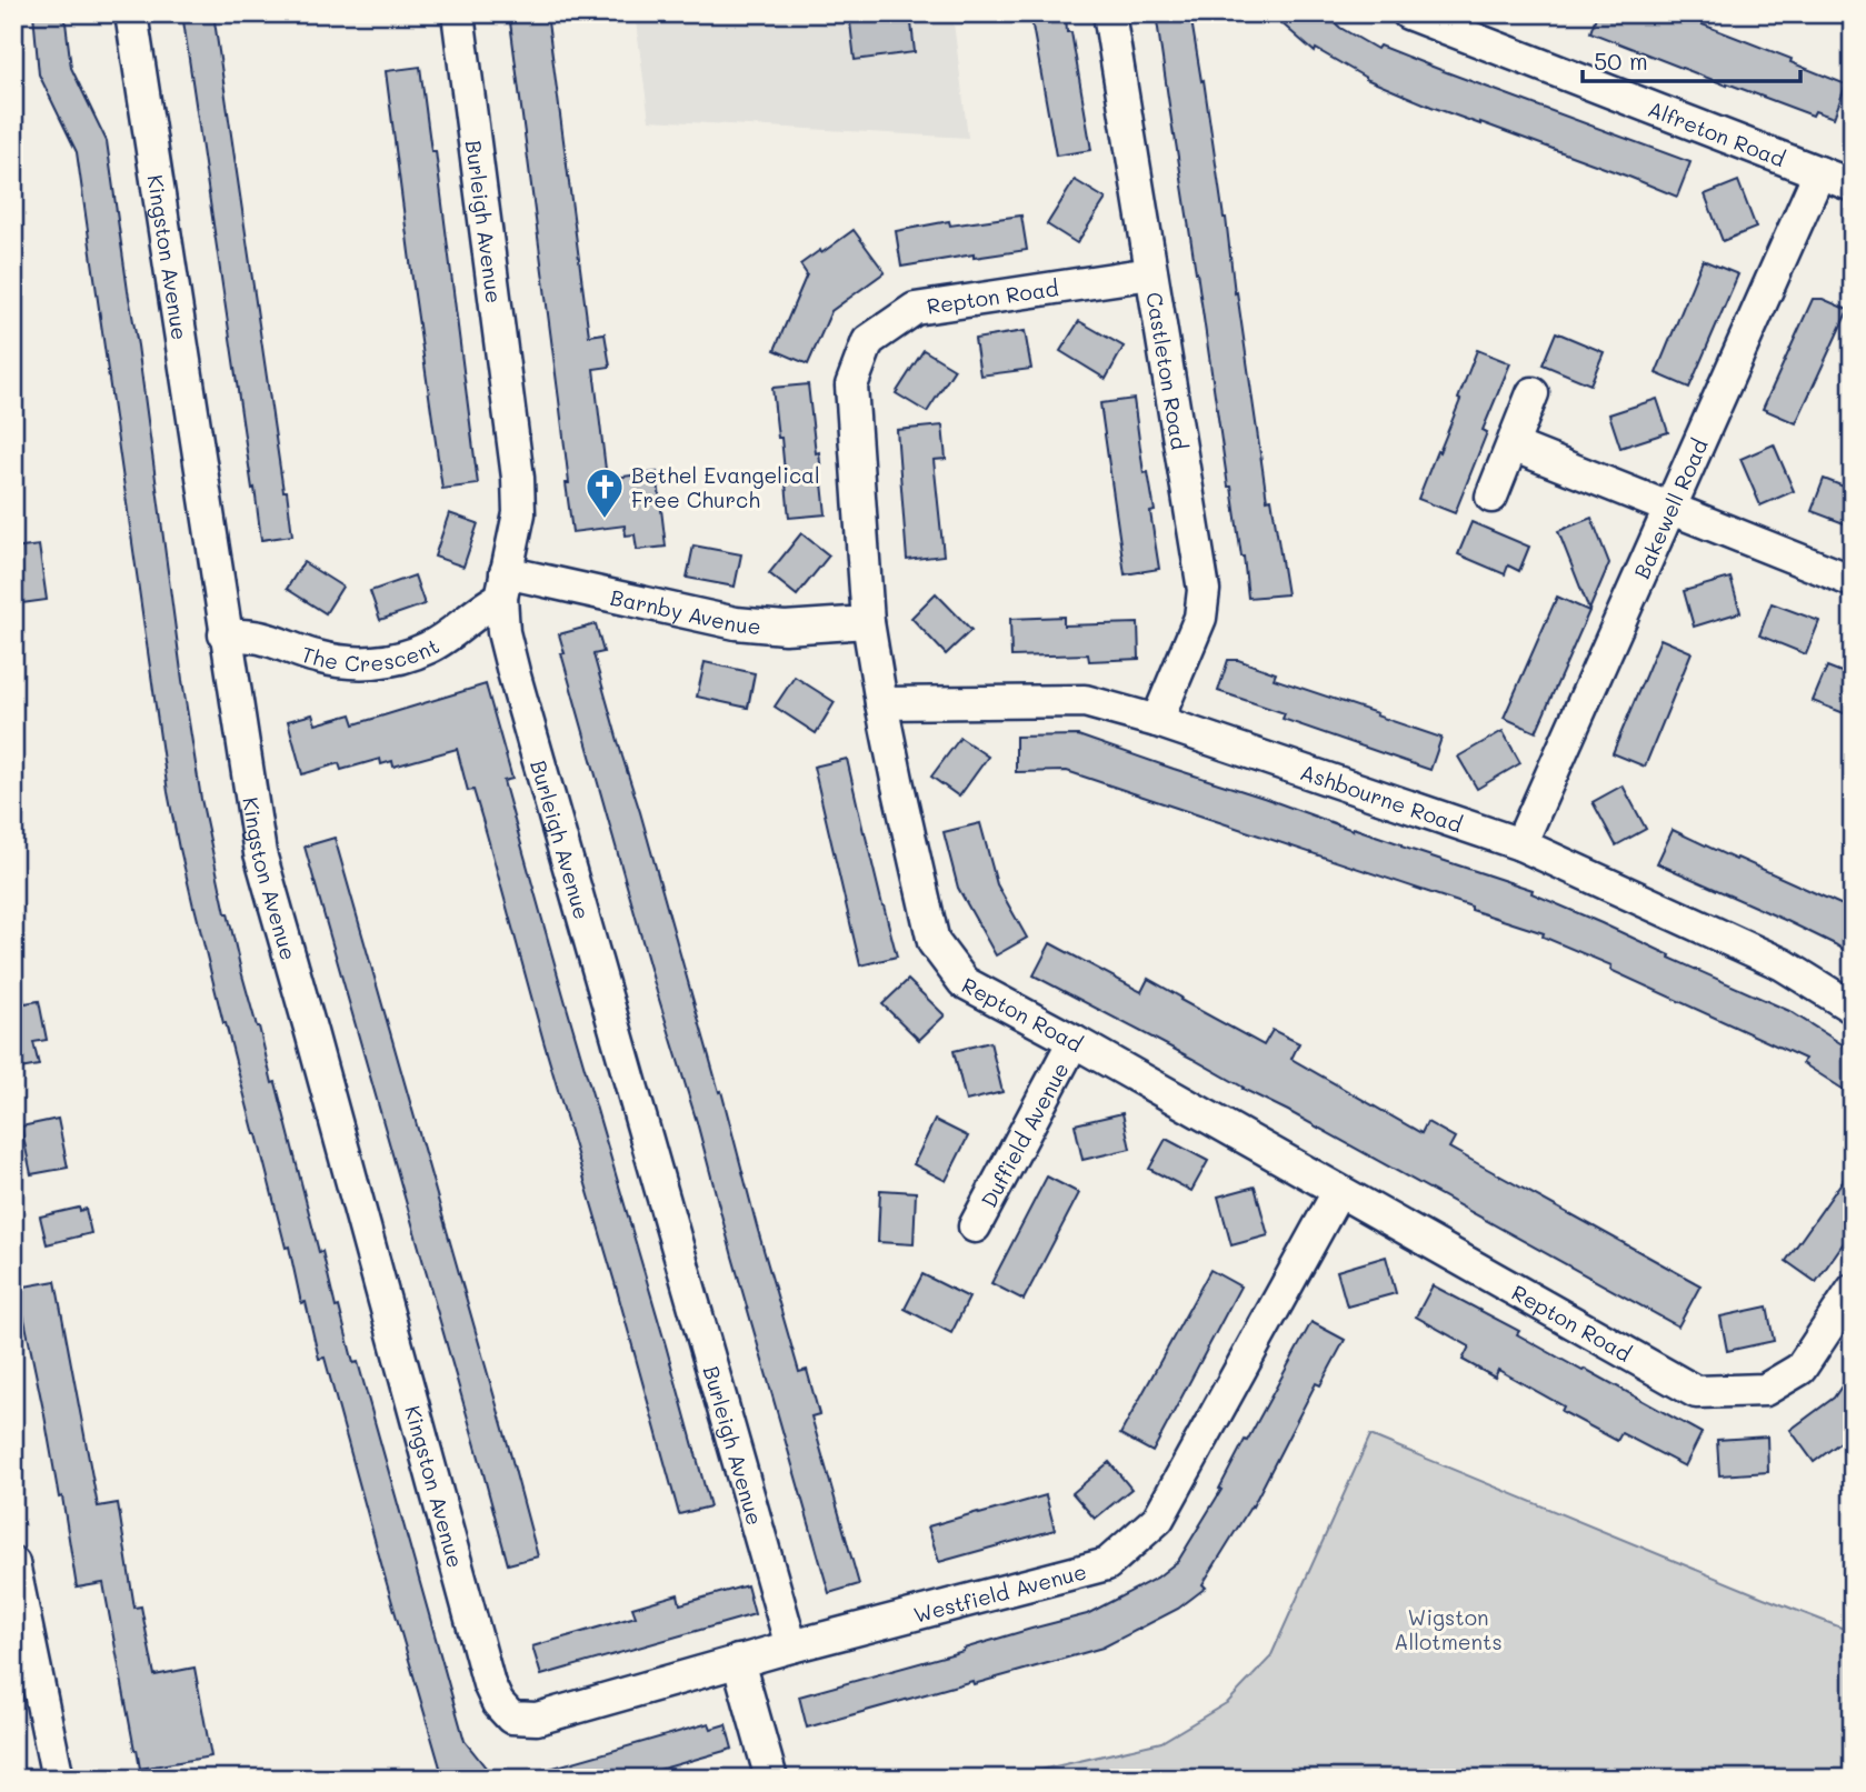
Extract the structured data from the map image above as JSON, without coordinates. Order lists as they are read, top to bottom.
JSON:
{
  "streets": {
    "street": [
      "Alfreton Road",
      "Burleigh Avenue",
      "Kingston Avenue",
      "Repton Road",
      "Castleton Road",
      "Bakewell Road",
      "Barnby Avenue",
      "The Crescent",
      "Ashbourne Road",
      "Duffield Avenue",
      "Westfield Avenue"
    ]
  },
  "crossings": [
    ["Alfreton Road", "Bakewell Road"],
    ["Burleigh Avenue", "Barnby Avenue"],
    ["Burleigh Avenue", "The Crescent"],
    ["Burleigh Avenue", "Westfield Avenue"],
    ["Kingston Avenue", "The Crescent"],
    ["Kingston Avenue", "Westfield Avenue"],
    ["Repton Road", "Castleton Road"],
    ["Repton Road", "Barnby Avenue"],
    ["Repton Road", "Ashbourne Road"],
    ["Repton Road", "Duffield Avenue"],
    ["Repton Road", "Westfield Avenue"],
    ["Castleton Road", "Ashbourne Road"],
    ["Bakewell Road", "Ashbourne Road"],
    ["Barnby Avenue", "The Crescent"]
  ],
  "parks": ["Wigston Allotments"],
  "places": {
    "church": ["Bethel Evangelical Free Church"]
  },
  "scale_bar": "50 m"
}
